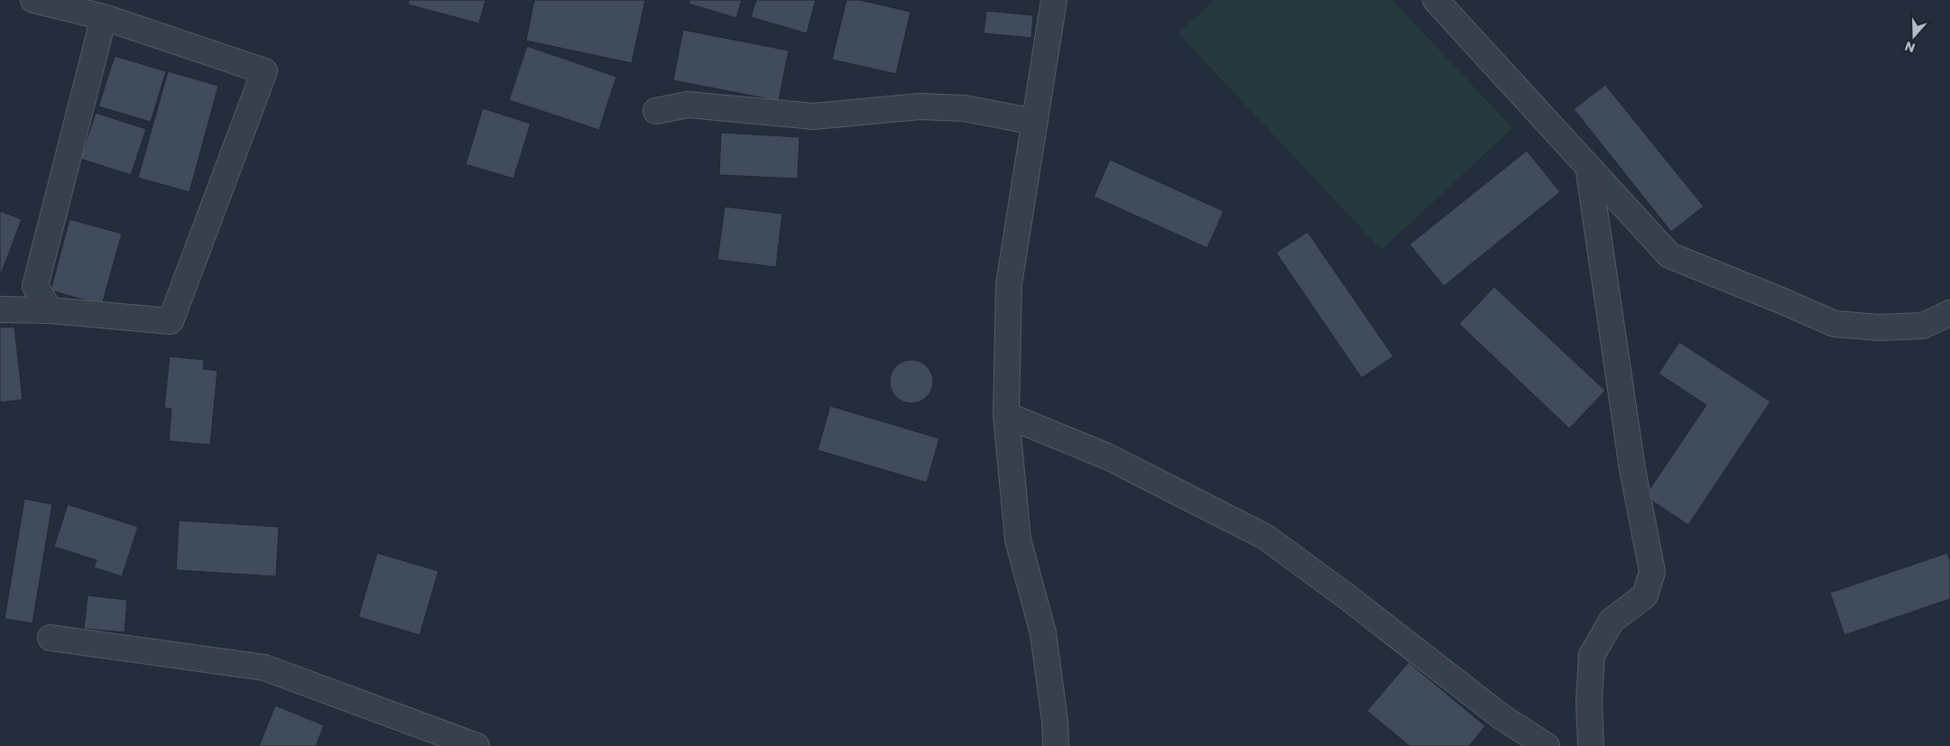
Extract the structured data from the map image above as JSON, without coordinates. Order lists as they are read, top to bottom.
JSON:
{
  "north": "bottom"
}
